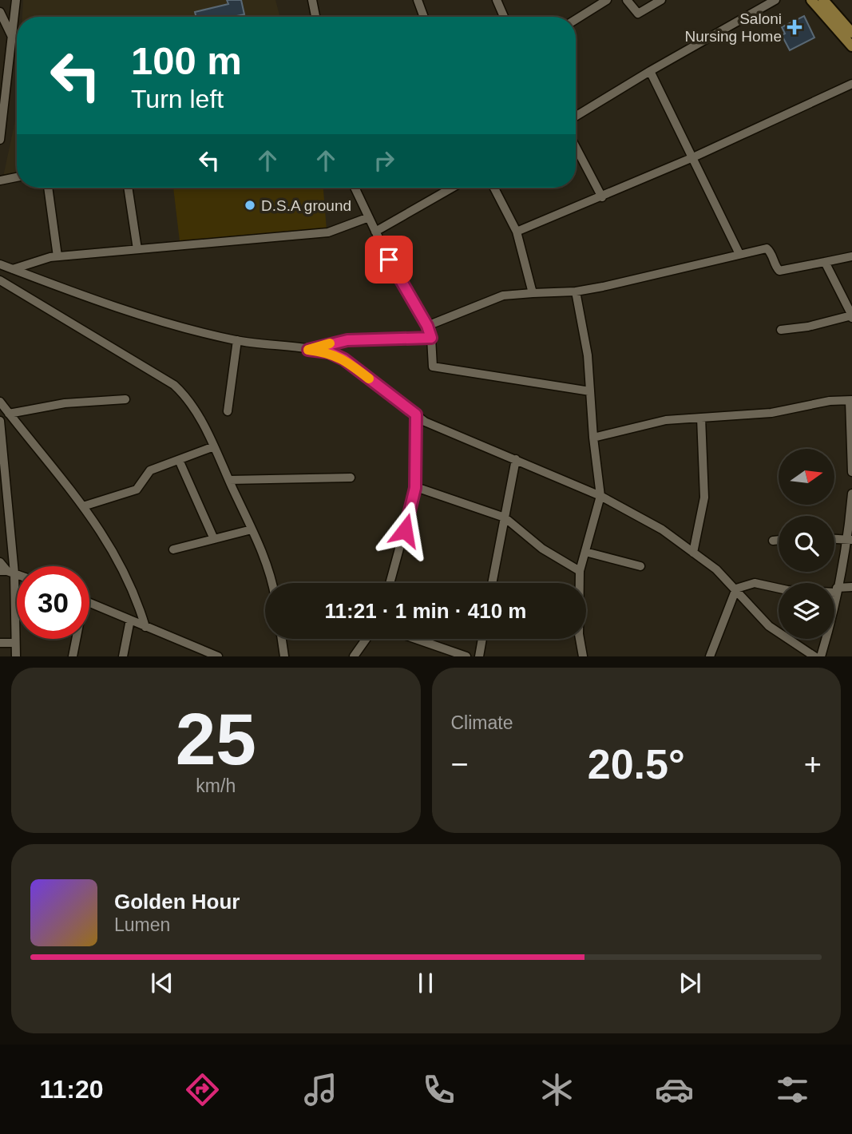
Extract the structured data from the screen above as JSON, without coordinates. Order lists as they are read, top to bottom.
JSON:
{
  "places": {
    "health": ["Saloni Nursing Home"],
    "other": ["D.S.A ground"]
  },
  "north": "right",
  "page": {
    "turn": ["100 m", "Turn left"],
    "limit": "30",
    "trip": "11:21 · 1 min · 410 m",
    "tile": [
      ["25", "km/h"],
      "Climate"
    ],
    "heat": ["−", "20.5°", "+"],
    "song": ["Golden Hour", "Lumen"],
    "tabs": "11:20"
  }
}
